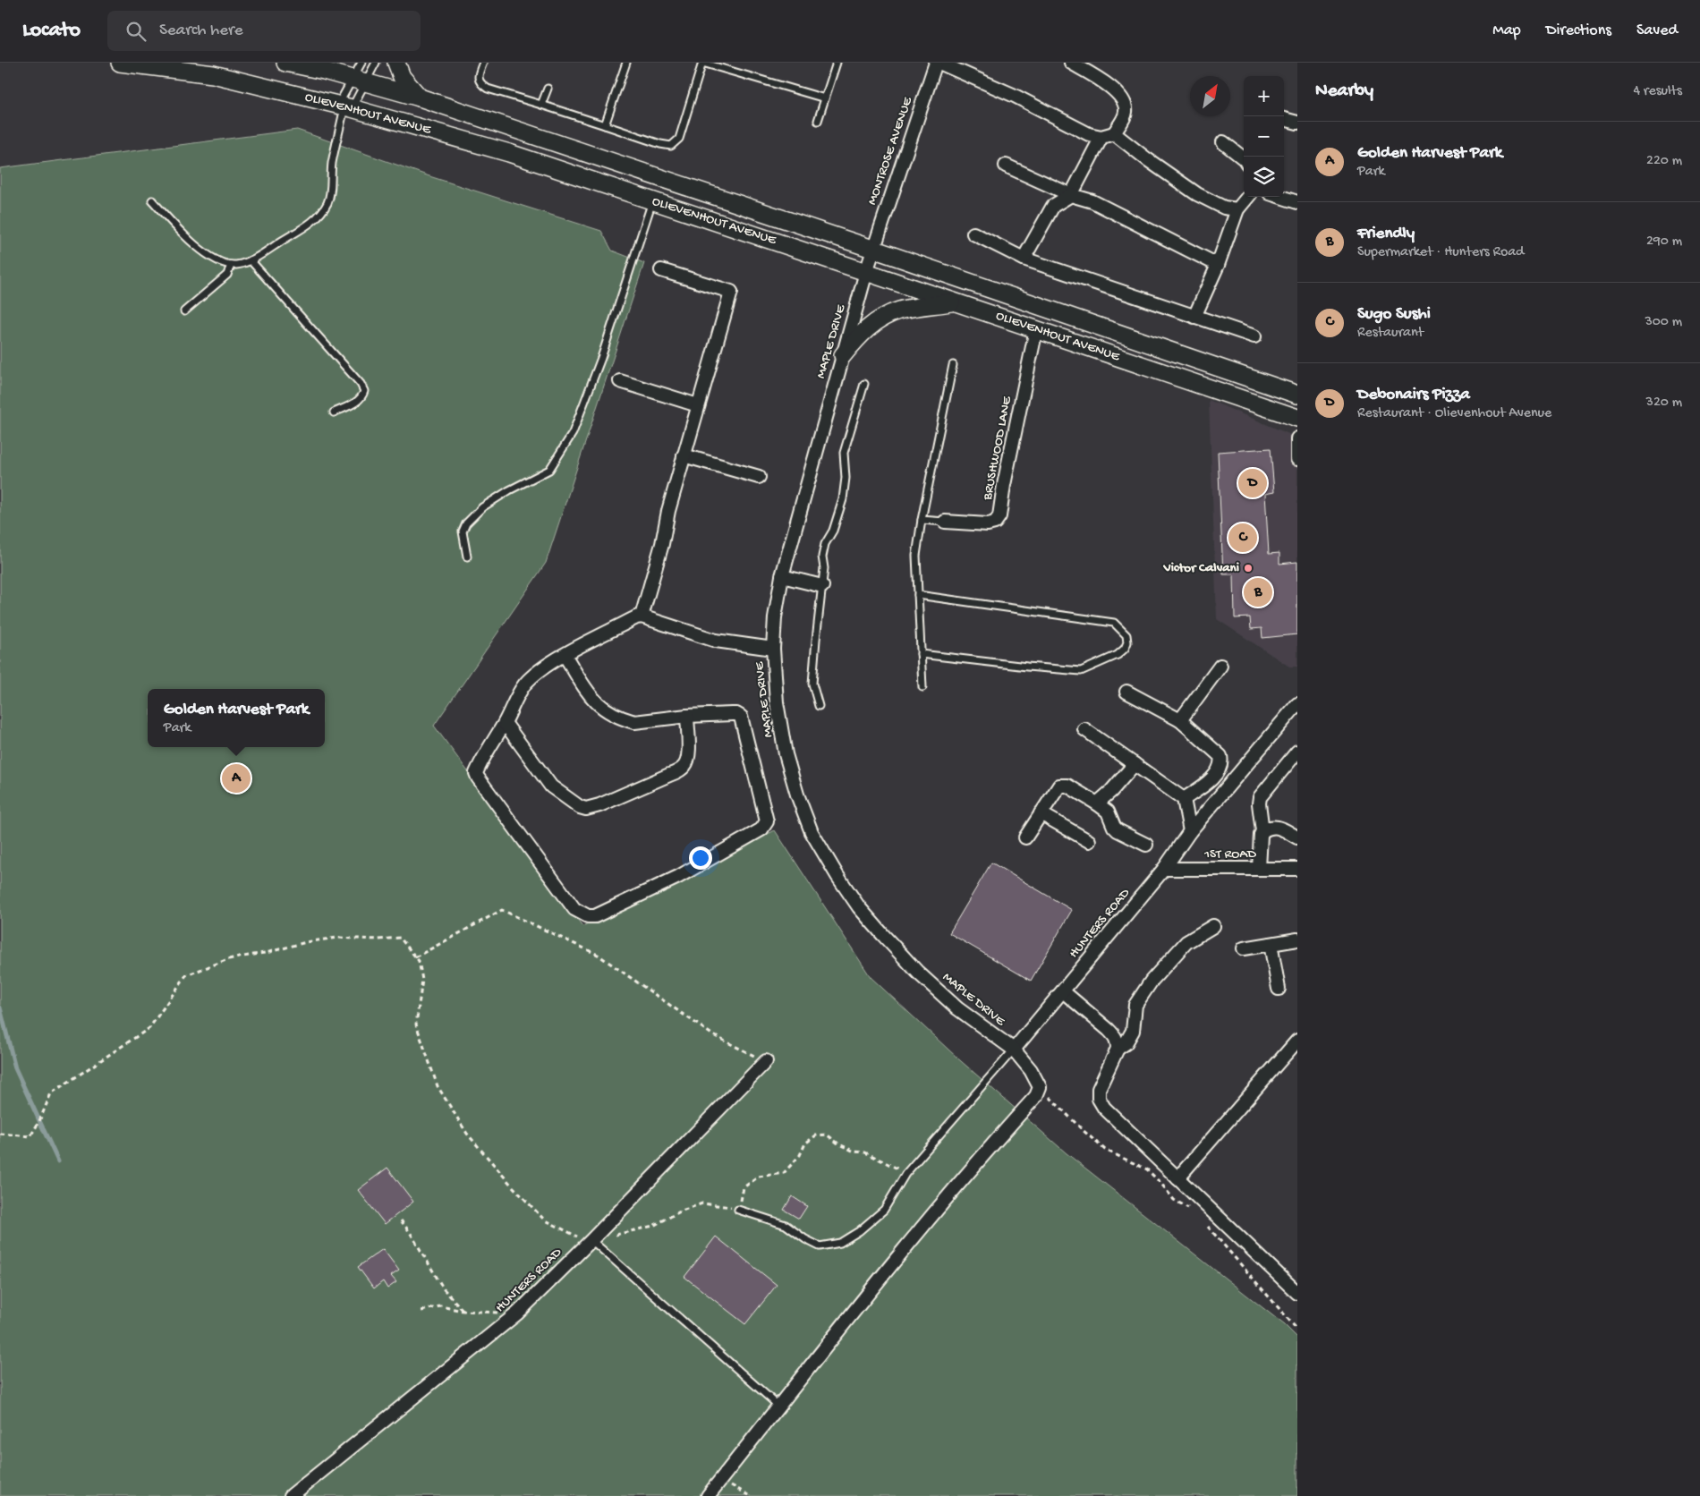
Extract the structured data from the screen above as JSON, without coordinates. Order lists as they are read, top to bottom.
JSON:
{
  "streets": {
    "street": [
      "OLIEVENHOUT AVENUE",
      "MONTROSE AVENUE",
      "MAPLE DRIVE",
      "BRUSHWOOD LANE",
      "1ST ROAD",
      "HUNTERS ROAD"
    ]
  },
  "crossings": [
    ["OLIEVENHOUT AVENUE", "MONTROSE AVENUE"],
    ["OLIEVENHOUT AVENUE", "MAPLE DRIVE"],
    ["OLIEVENHOUT AVENUE", "BRUSHWOOD LANE"],
    ["MONTROSE AVENUE", "MAPLE DRIVE"],
    ["MAPLE DRIVE", "HUNTERS ROAD"],
    ["1ST ROAD", "HUNTERS ROAD"]
  ],
  "places": ["Victor Calvani"],
  "north": "top right",
  "page": {
    "header": "Locato",
    "search": "Search here",
    "nav": ["Map", "Directions", "Saved"],
    "heading": ["Nearby", "4 results"],
    "map_buttons": ["+", "−"],
    "list": [
      {
        "mark": "A",
        "name": "Golden Harvest Park",
        "note": "Park",
        "value": "220 m"
      },
      {
        "mark": "B",
        "name": "Friendly",
        "note": "Supermarket · Hunters Road",
        "value": "290 m"
      },
      {
        "mark": "C",
        "name": "Sugo Sushi",
        "note": "Restaurant",
        "value": "300 m"
      },
      {
        "mark": "D",
        "name": "Debonairs Pizza",
        "note": "Restaurant · Olievenhout Avenue",
        "value": "320 m"
      }
    ],
    "pins": [
      "D",
      "C",
      "B",
      "A"
    ],
    "popup": ["Golden Harvest Park", "Park"]
  }
}
